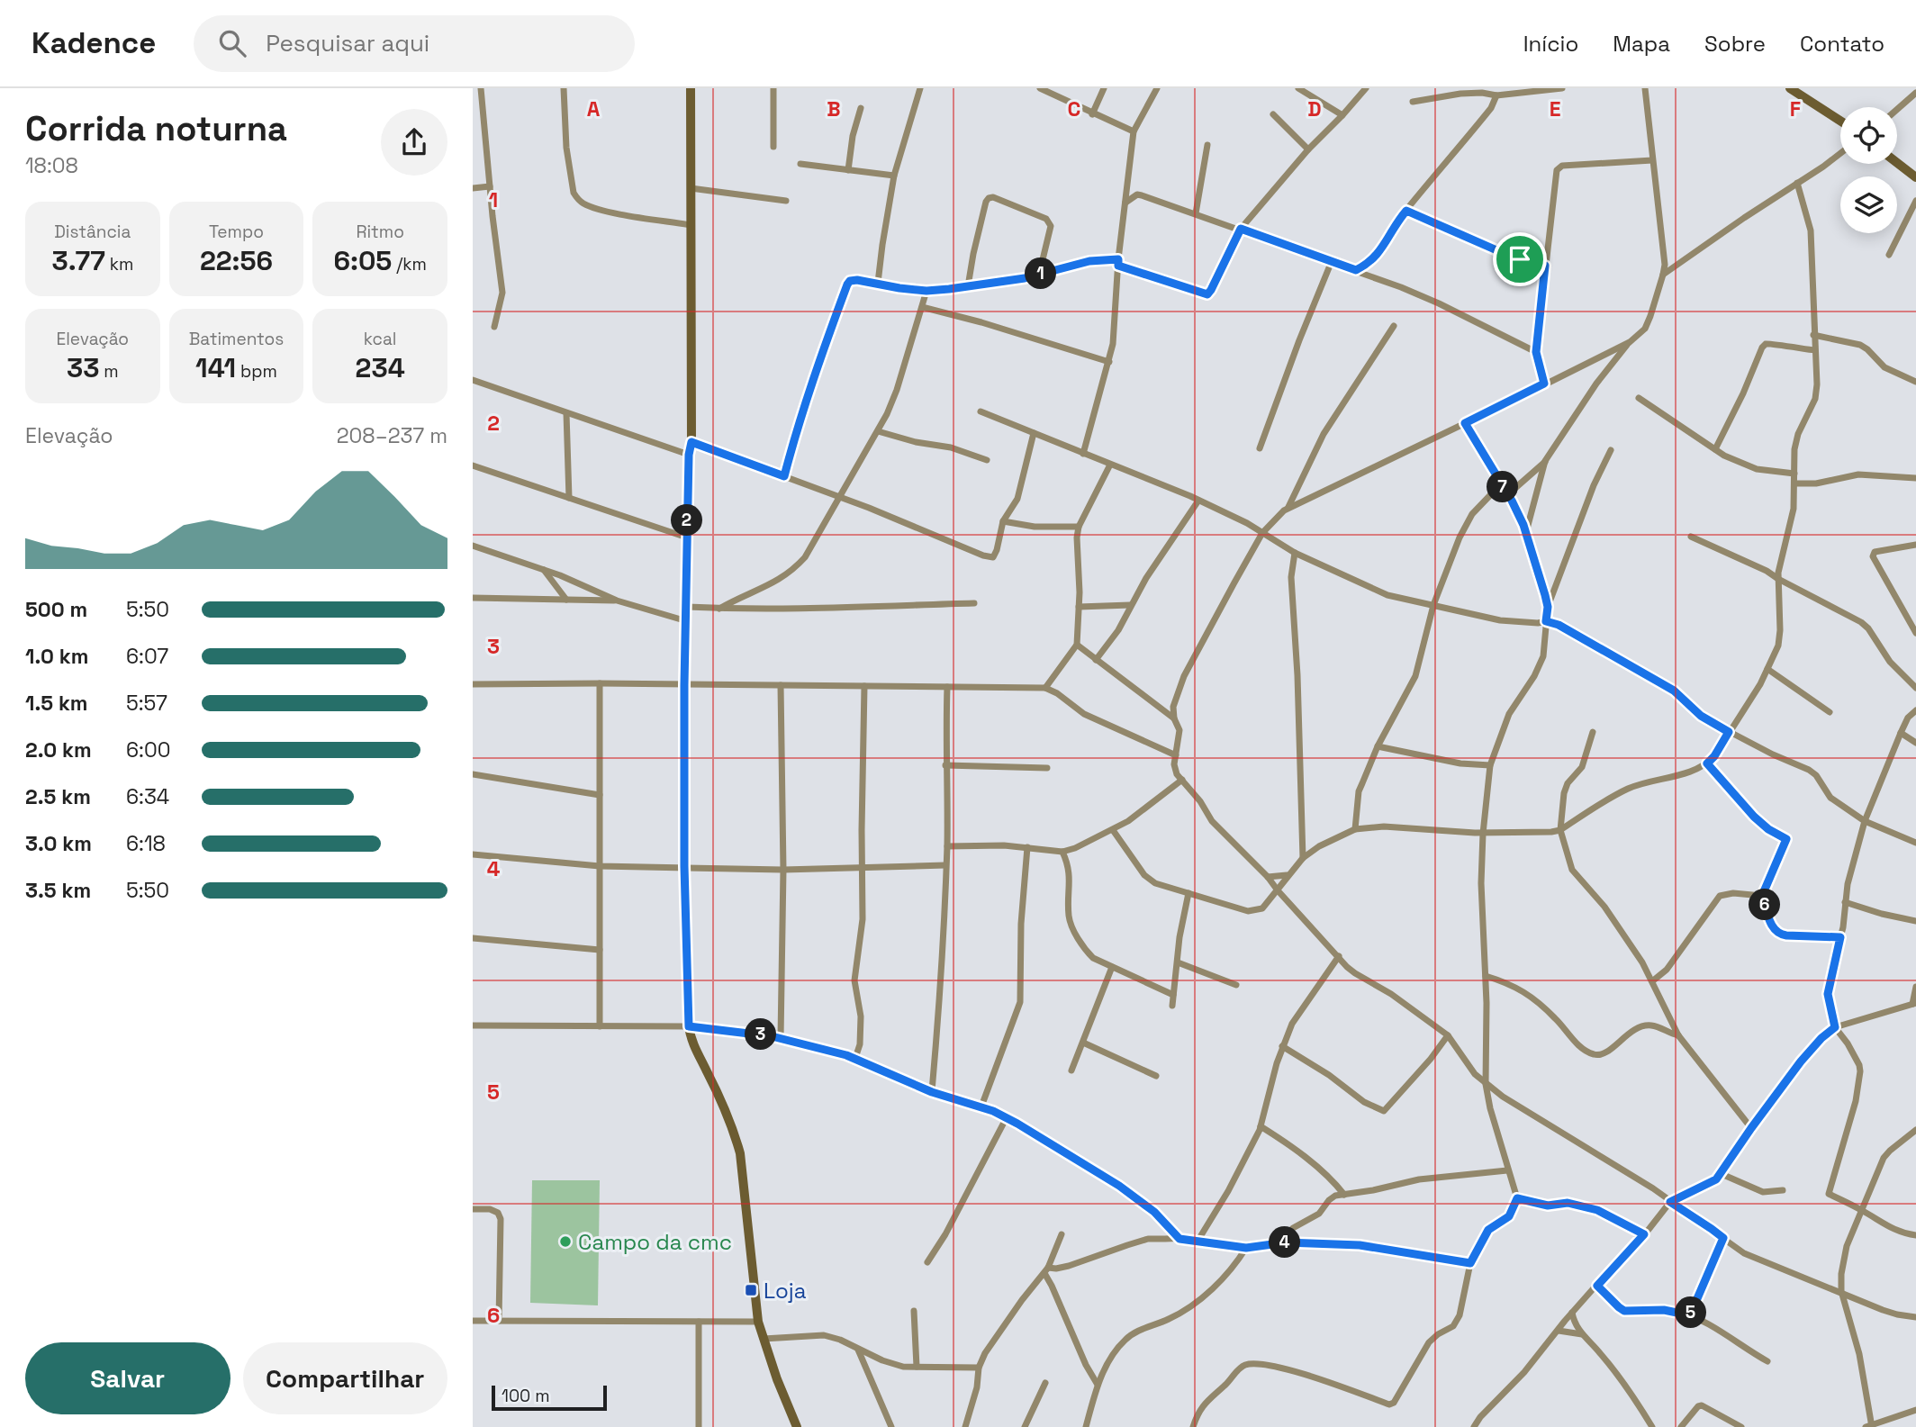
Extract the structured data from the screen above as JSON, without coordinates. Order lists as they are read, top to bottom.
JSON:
{
  "places": {
    "other": ["Campo da cmc"],
    "transit": ["Loja"]
  },
  "scale_bar": "100 m",
  "page": {
    "header": "Kadence",
    "search": "Pesquisar aqui",
    "nav": [
      "Início",
      "Mapa",
      "Sobre",
      "Contato"
    ],
    "heading": ["Corrida noturna", "18:08"],
    "stats": [
      ["Distância", "3.77 km"],
      ["Tempo", "22:56"],
      ["Ritmo", "6:05 /km"],
      ["Elevação", "33 m"],
      ["Batimentos", "141 bpm"],
      ["kcal", "234"]
    ],
    "pins": [
      "1",
      "7",
      "2",
      "6",
      "3",
      "4",
      "5"
    ],
    "chart": ["Elevação", "208–237 m"],
    "list": [
      {
        "name": "500 m",
        "note": "5:50"
      },
      {
        "name": "1.0 km",
        "note": "6:07"
      },
      {
        "name": "1.5 km",
        "note": "5:57"
      },
      {
        "name": "2.0 km",
        "note": "6:00"
      },
      {
        "name": "2.5 km",
        "note": "6:34"
      },
      {
        "name": "3.0 km",
        "note": "6:18"
      },
      {
        "name": "3.5 km",
        "note": "5:50"
      }
    ],
    "buttons": ["Salvar", "Compartilhar"],
    "scale": "100 m"
  },
  "grid": {
    "columns": [
      "A",
      "B",
      "C",
      "D",
      "E",
      "F"
    ],
    "rows": [
      "1",
      "2",
      "3",
      "4",
      "5",
      "6"
    ]
  }
}
